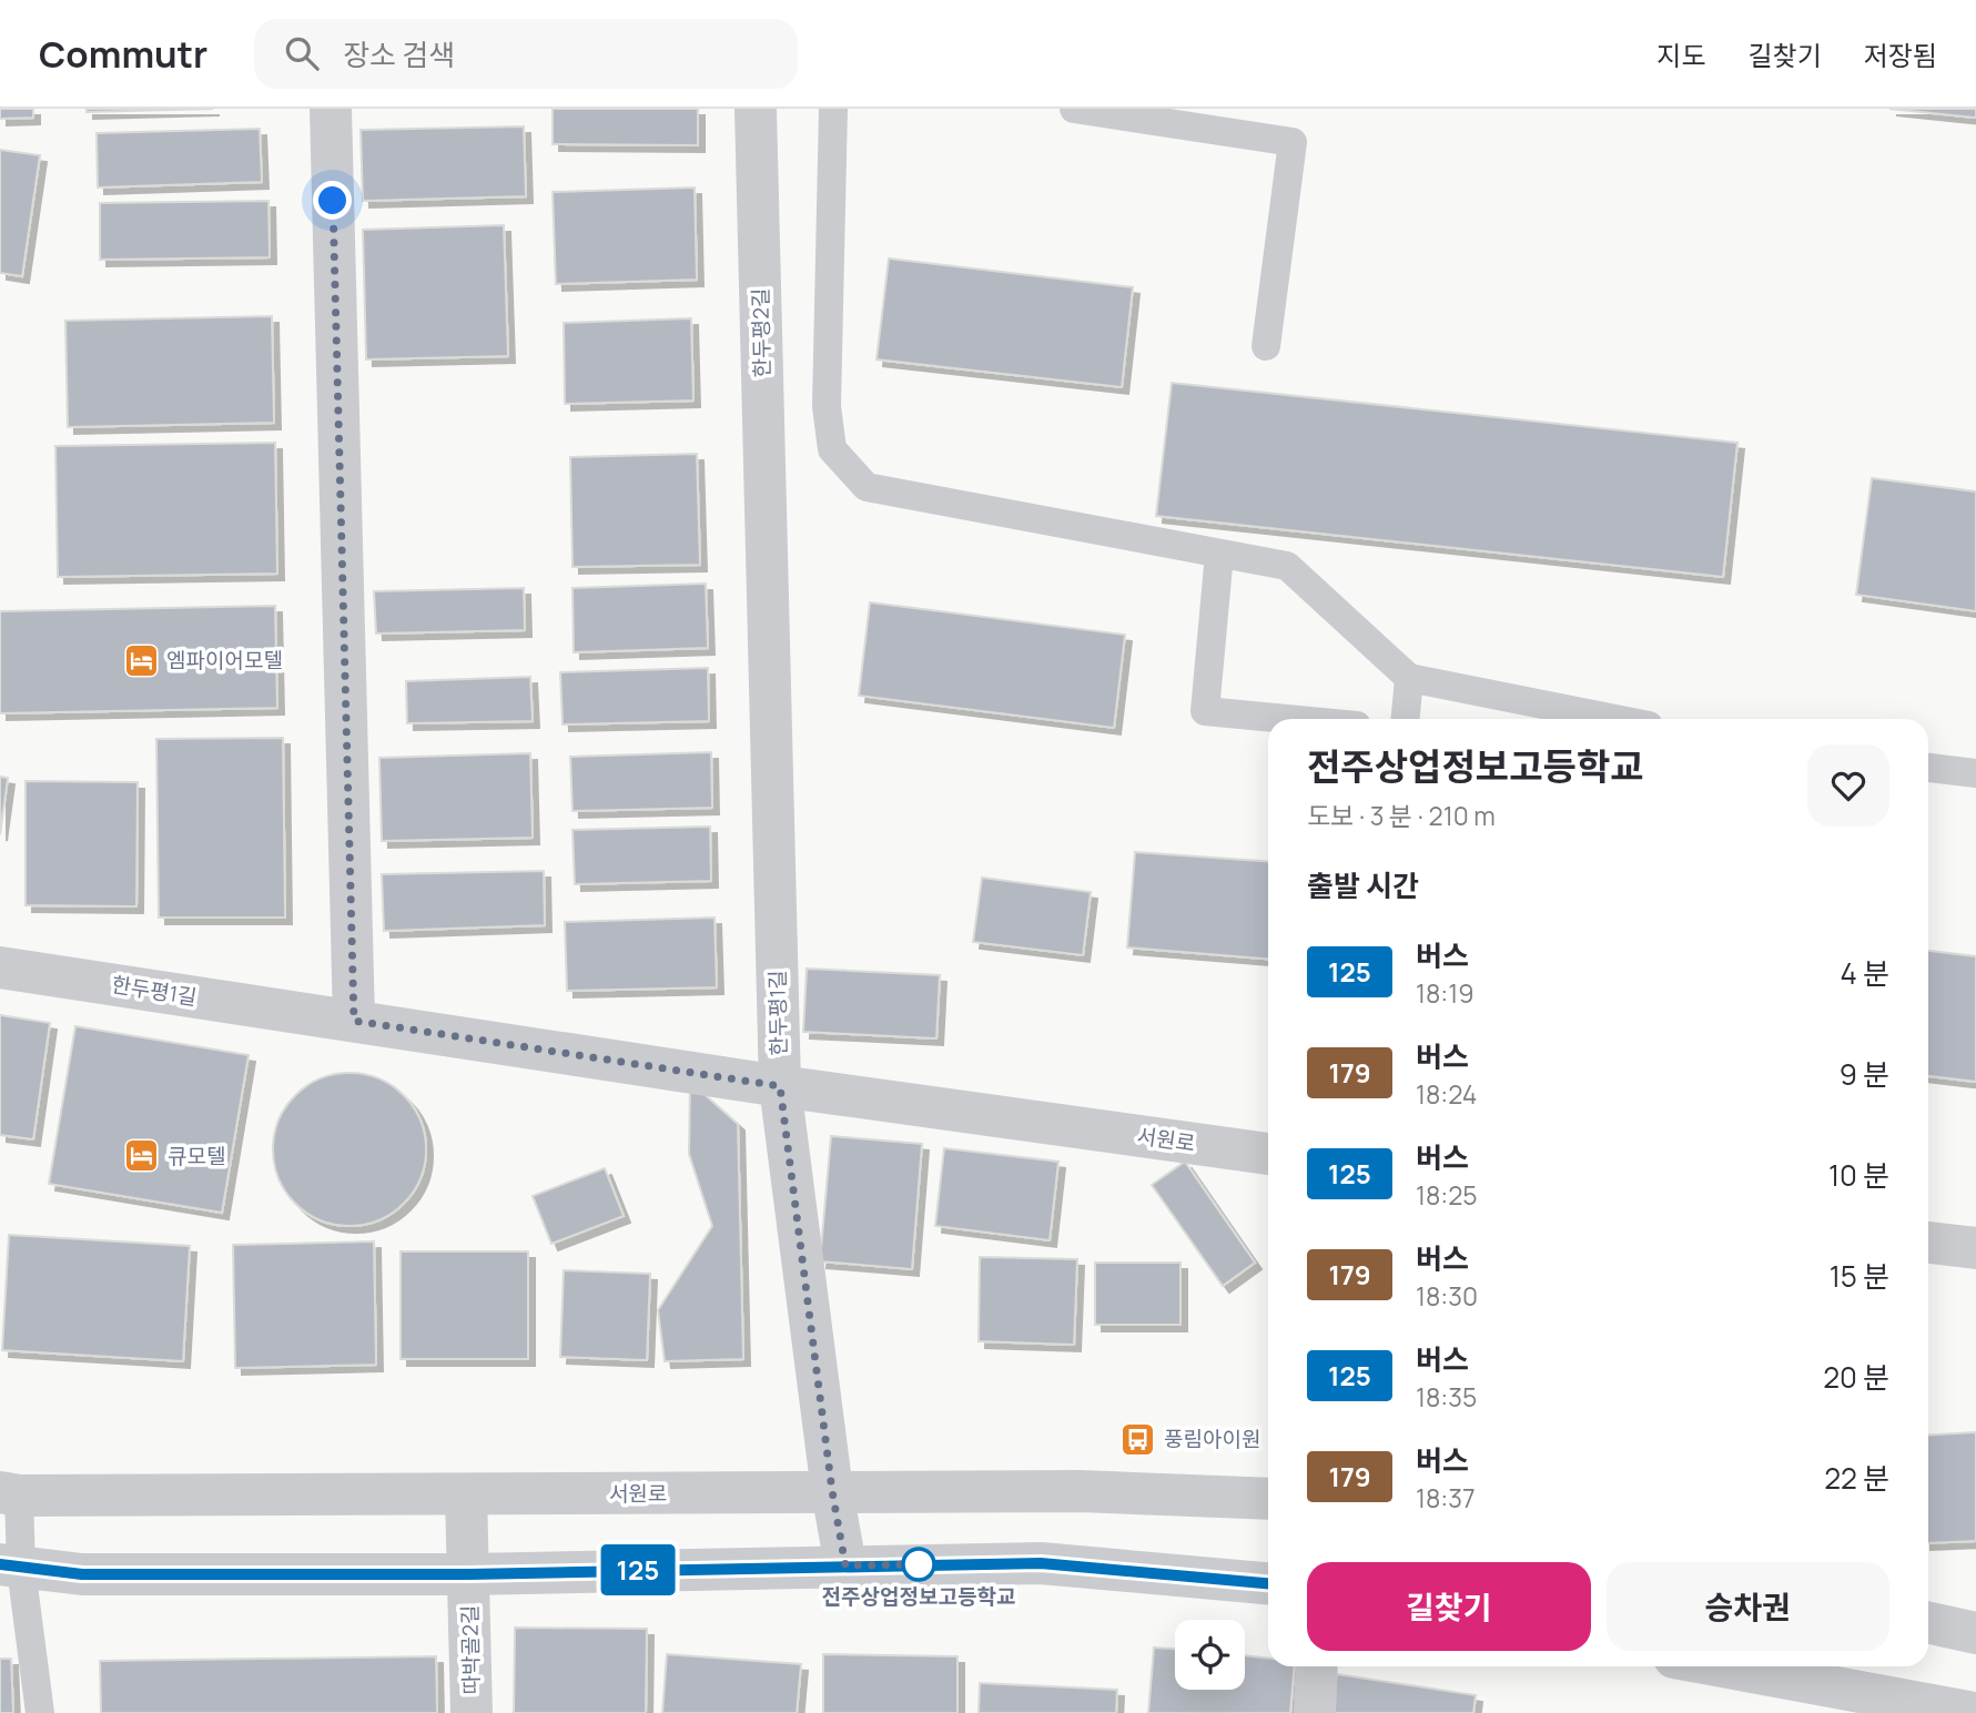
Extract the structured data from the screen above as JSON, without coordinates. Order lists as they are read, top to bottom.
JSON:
{
  "streets": {
    "street": [
      "한두평2길",
      "한두평1길",
      "서원로",
      "따박골2길"
    ]
  },
  "crossings": [
    ["한두평2길", "한두평1길"],
    ["한두평1길", "서원로"],
    ["서원로", "따박골2길"]
  ],
  "places": {
    "hotel": ["엠파이어모텔", "큐모텔"],
    "bus stop": ["풍림아이원"],
    "other": ["전주상업정보고등학교"]
  },
  "lines": ["bus line 125"],
  "page": {
    "header": "Commutr",
    "search": "장소 검색",
    "nav": ["지도", "길찾기", "저장됨"],
    "on_map": "125",
    "heading": [
      ["전주상업정보고등학교", "도보 · 3 분 · 210 m"],
      "출발 시간"
    ],
    "list": [
      {
        "mark": "125",
        "name": "버스",
        "note": "18:19",
        "value": "4 분"
      },
      {
        "mark": "179",
        "name": "버스",
        "note": "18:24",
        "value": "9 분"
      },
      {
        "mark": "125",
        "name": "버스",
        "note": "18:25",
        "value": "10 분"
      },
      {
        "mark": "179",
        "name": "버스",
        "note": "18:30",
        "value": "15 분"
      },
      {
        "mark": "125",
        "name": "버스",
        "note": "18:35",
        "value": "20 분"
      },
      {
        "mark": "179",
        "name": "버스",
        "note": "18:37",
        "value": "22 분"
      }
    ],
    "buttons": ["길찾기", "승차권"]
  }
}
